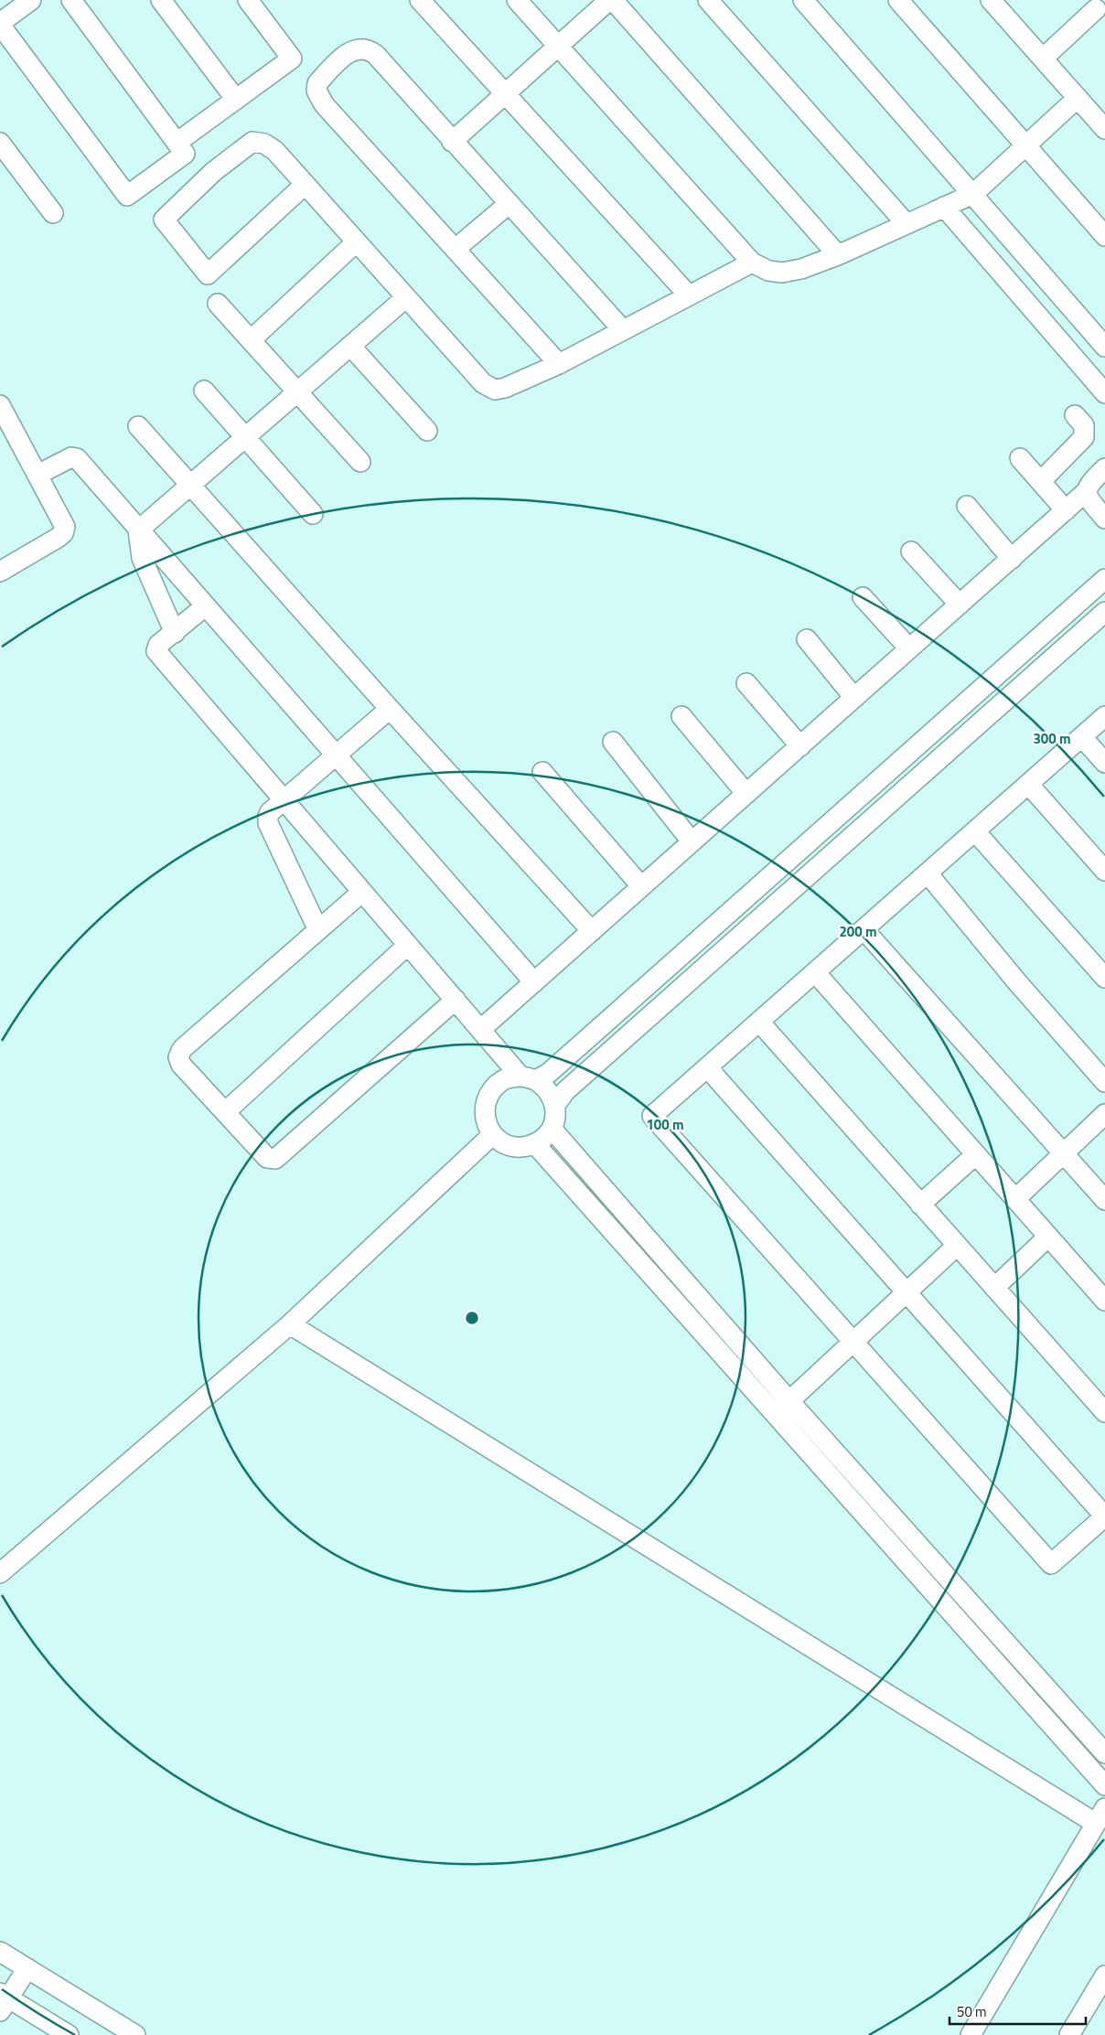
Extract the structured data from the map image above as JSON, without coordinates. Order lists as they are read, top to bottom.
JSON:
{
  "scale_bar": "50 m",
  "rings": ["300 m", "200 m", "100 m"]
}
